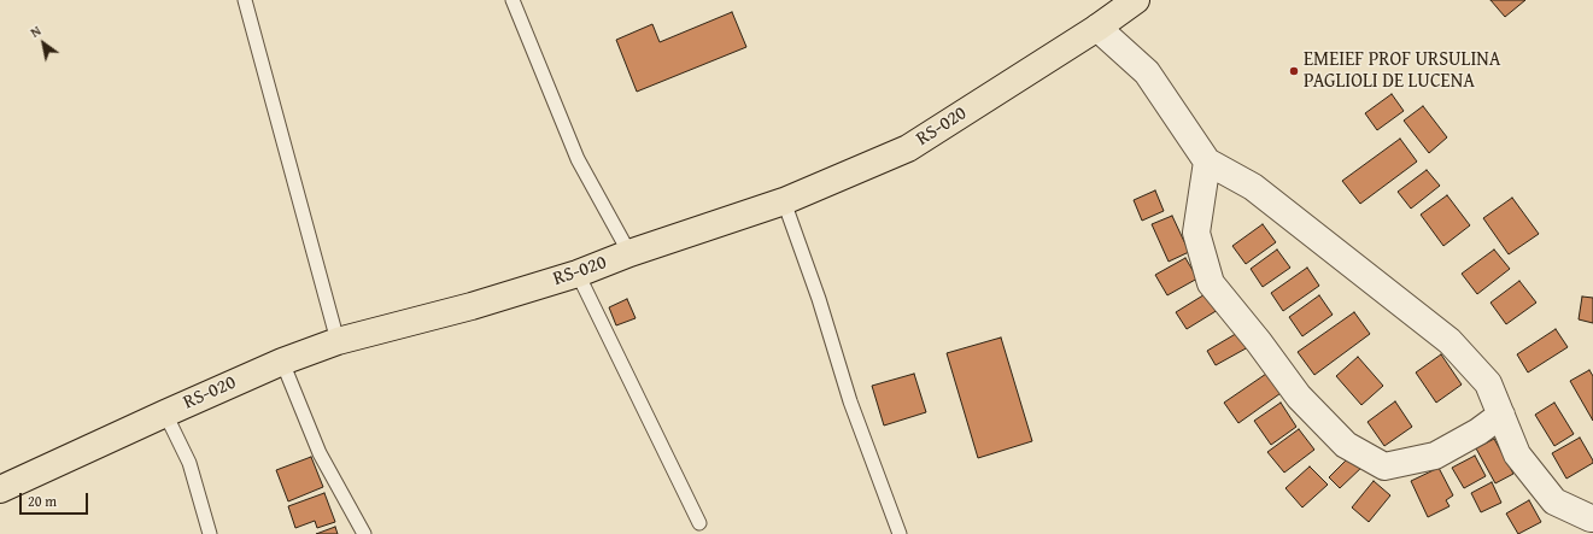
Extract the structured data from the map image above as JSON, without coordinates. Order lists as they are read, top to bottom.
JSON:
{
  "streets": {
    "main road": ["RS-020"]
  },
  "places": ["EMEIEF PROF URSULINA PAGLIOLI DE LUCENA"],
  "scale_bar": "20 m",
  "north": "top left"
}
